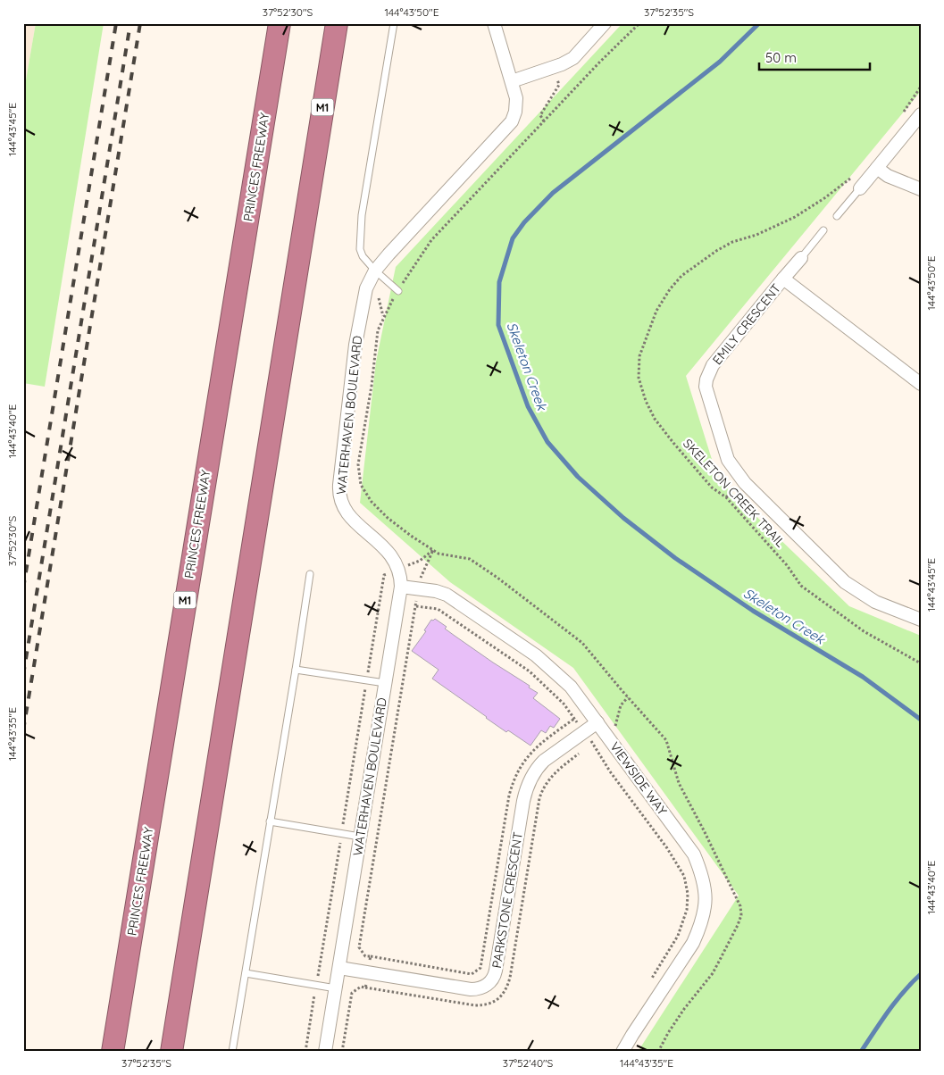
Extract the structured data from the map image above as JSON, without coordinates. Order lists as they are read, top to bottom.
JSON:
{
  "streets": {
    "highway": ["M1", "PRINCES FREEWAY"],
    "street": [
      "EMILY CRESCENT",
      "WATERHAVEN BOULEVARD",
      "VIEWSIDE WAY",
      "PARKSTONE CRESCENT"
    ],
    "path": ["SKELETON CREEK TRAIL"]
  },
  "crossings": [
    ["WATERHAVEN BOULEVARD", "VIEWSIDE WAY"],
    ["WATERHAVEN BOULEVARD", "PARKSTONE CRESCENT"],
    ["VIEWSIDE WAY", "PARKSTONE CRESCENT"]
  ],
  "water": ["Skeleton Creek"],
  "scale_bar": "50 m",
  "coordinates": [
    "37°52'30\"S",
    "144°43'50\"E",
    "37°52'35\"S",
    "144°43'45\"E",
    "144°43'40\"E",
    "144°43'35\"E",
    "37°52'40\"S"
  ]
}
